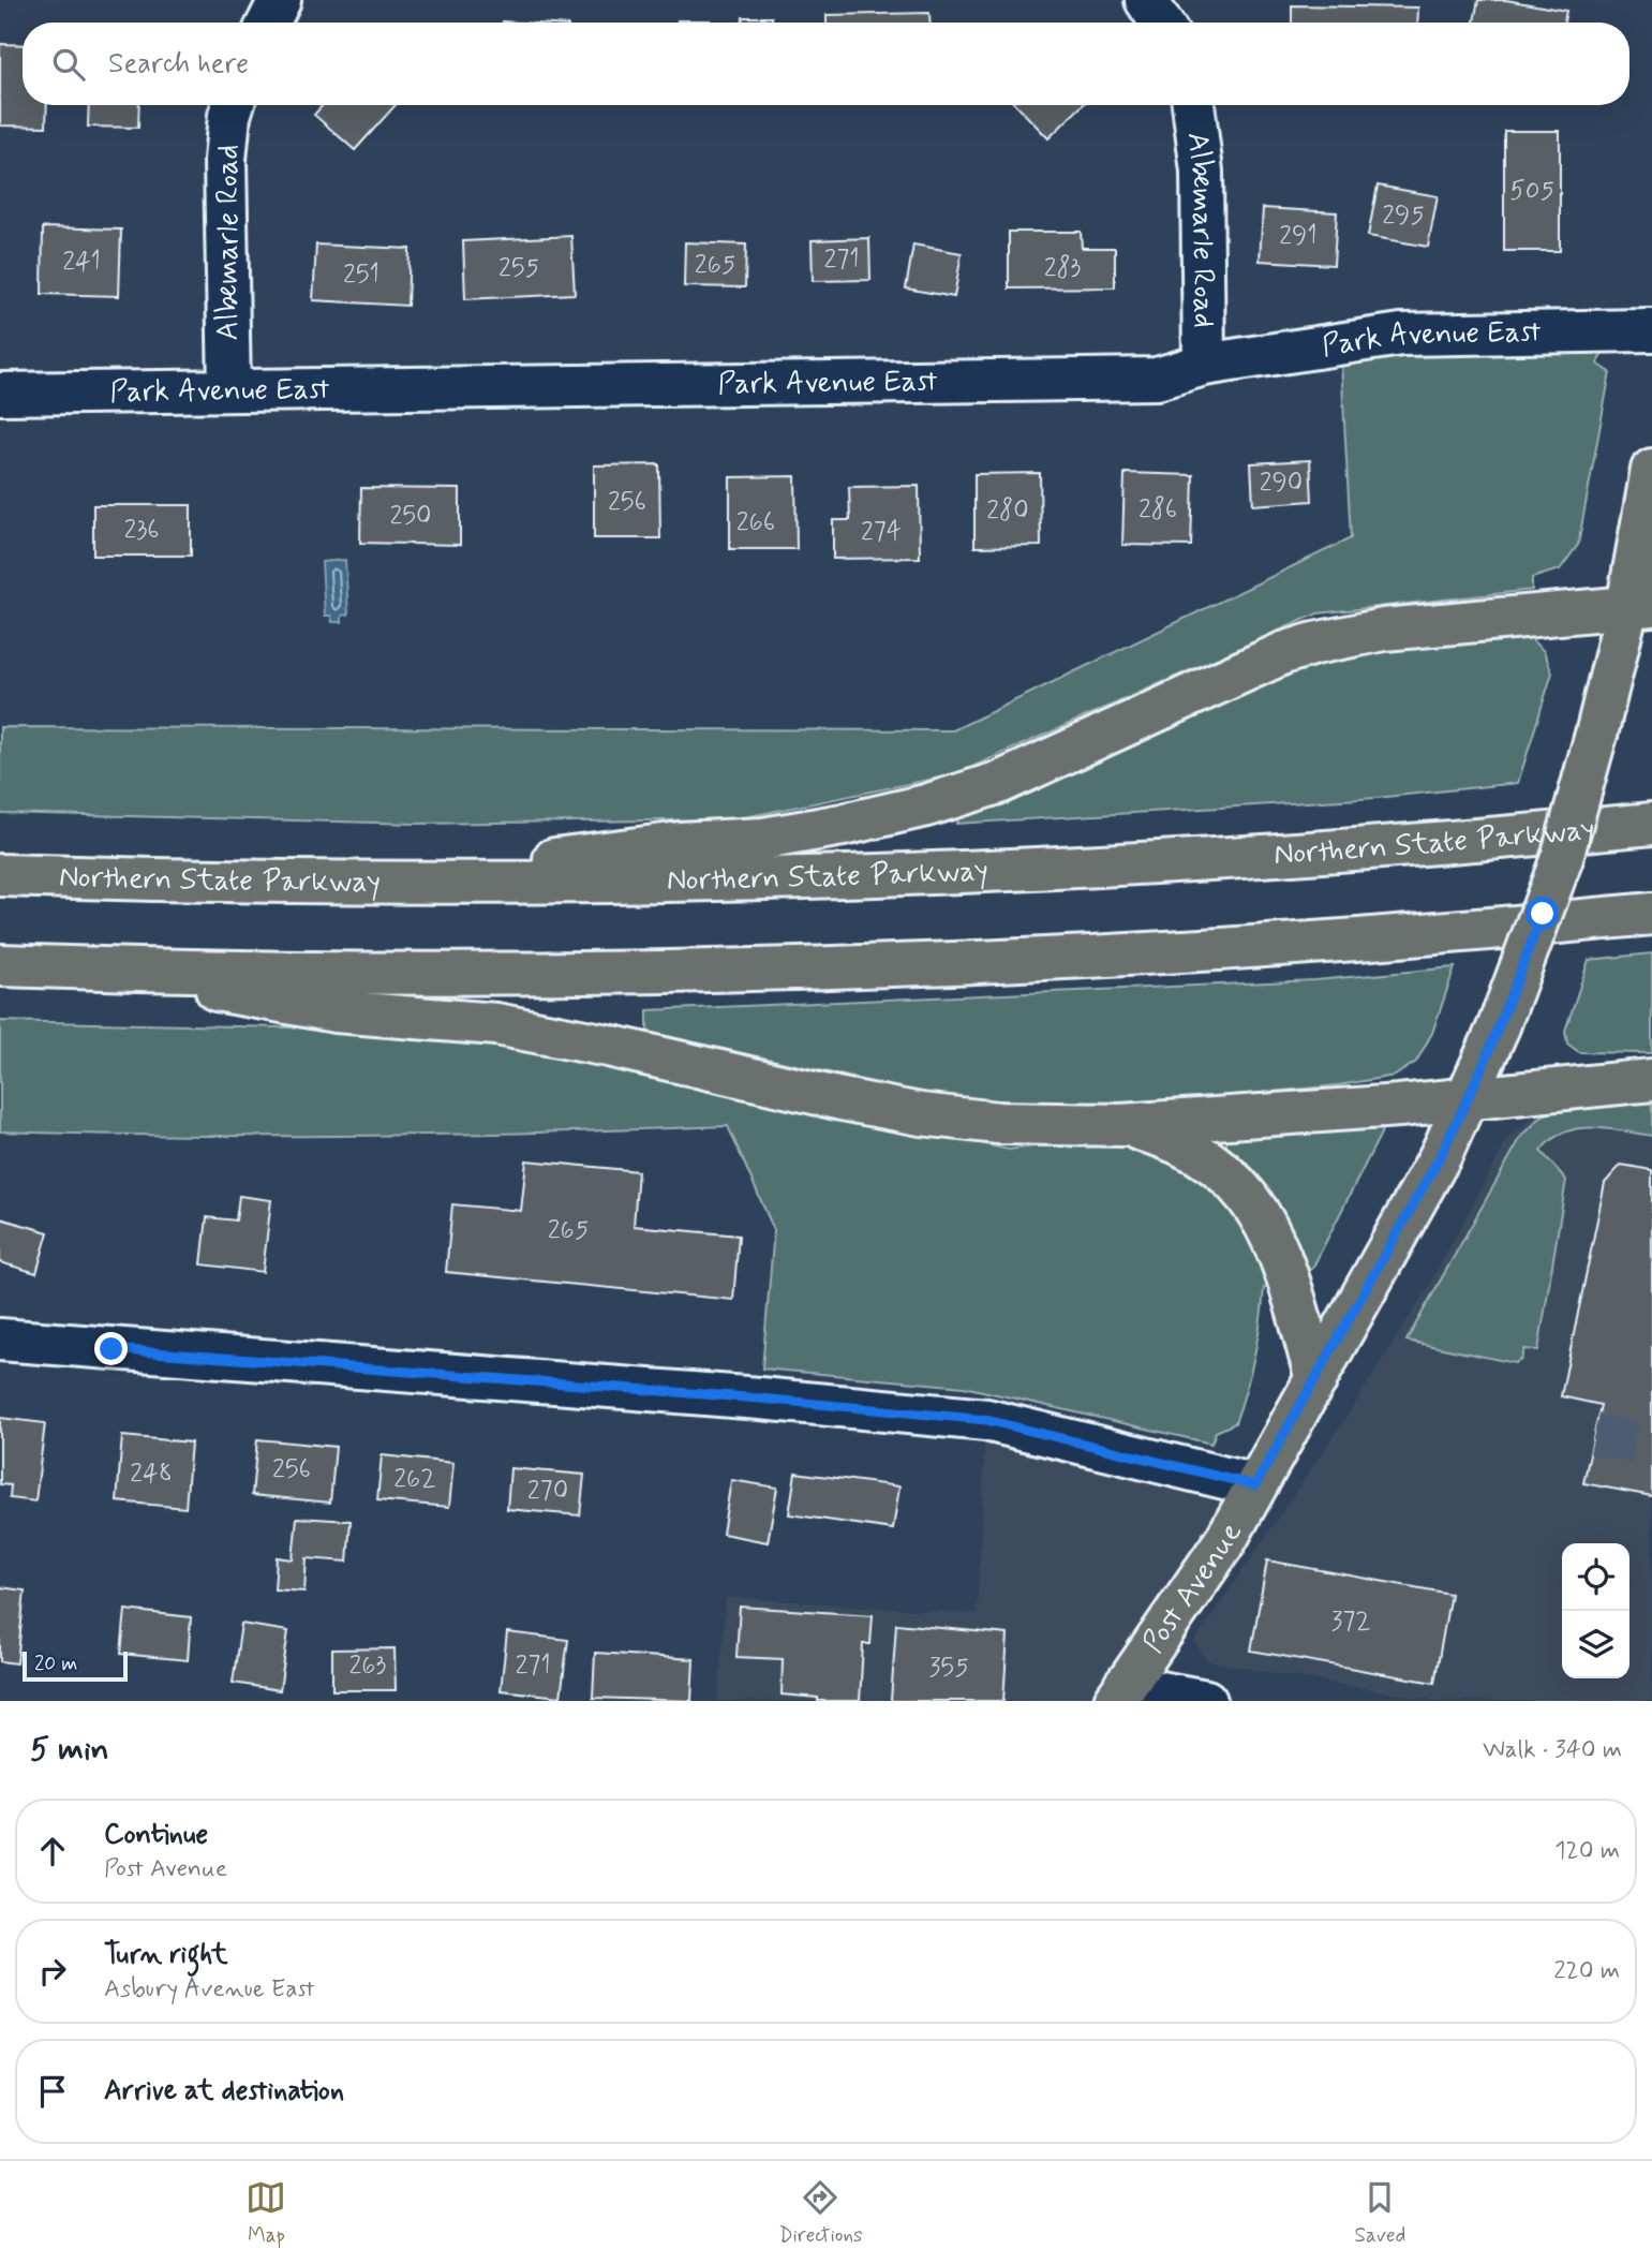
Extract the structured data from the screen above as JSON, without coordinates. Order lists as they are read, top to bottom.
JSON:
{
  "streets": {
    "main road": ["Northern State Parkway", "Post Avenue"],
    "street": ["Albemarle Road", "Park Avenue East"]
  },
  "crossings": [
    ["Albemarle Road", "Park Avenue East"]
  ],
  "house_numbers": [
    "505",
    "295",
    "291",
    "271",
    "241",
    "265",
    "255",
    "283",
    "251",
    "290",
    "256",
    "286",
    "280",
    "250",
    "266",
    "236",
    "274",
    "265",
    "256",
    "248",
    "262",
    "270",
    "372",
    "263",
    "271",
    "355"
  ],
  "scale_bar": "20 m",
  "page": {
    "search": "Search here",
    "scale": "20 m",
    "heading": ["5 min", "Walk · 340 m"],
    "list": [
      ["Continue", "Post Avenue", "120 m"],
      ["Turn right", "Asbury Avenue East", "220 m"],
      "Arrive at destination"
    ],
    "nav": ["Map", "Directions", "Saved"]
  }
}
